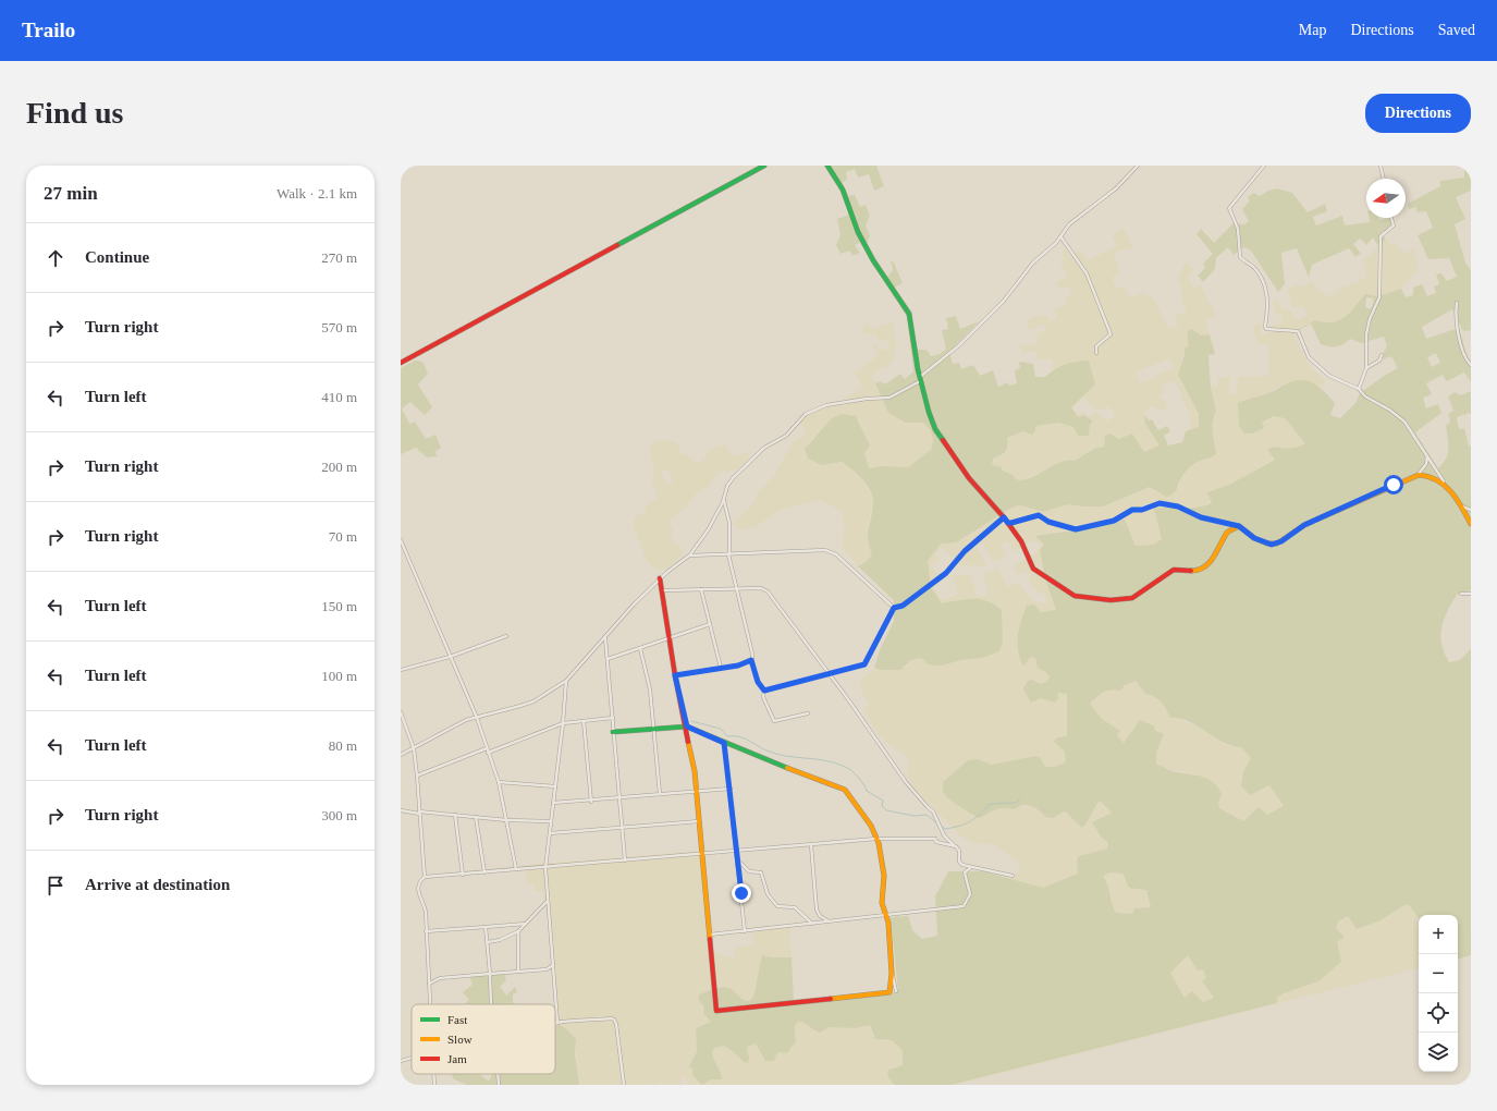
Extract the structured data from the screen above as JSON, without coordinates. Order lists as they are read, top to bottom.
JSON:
{
  "legend": ["Fast", "Slow", "Jam"],
  "north": "left",
  "page": {
    "header": "Trailo",
    "nav": ["Map", "Directions", "Saved"],
    "buttons": "Directions",
    "title": "Find us",
    "heading": ["27 min", "Walk · 2.1 km"],
    "list": [
      ["Continue", "270 m"],
      ["Turn right", "570 m"],
      ["Turn left", "410 m"],
      ["Turn right", "200 m"],
      ["Turn right", "70 m"],
      ["Turn left", "150 m"],
      ["Turn left", "100 m"],
      ["Turn left", "80 m"],
      ["Turn right", "300 m"],
      "Arrive at destination"
    ],
    "map_buttons": ["+", "−"]
  }
}
